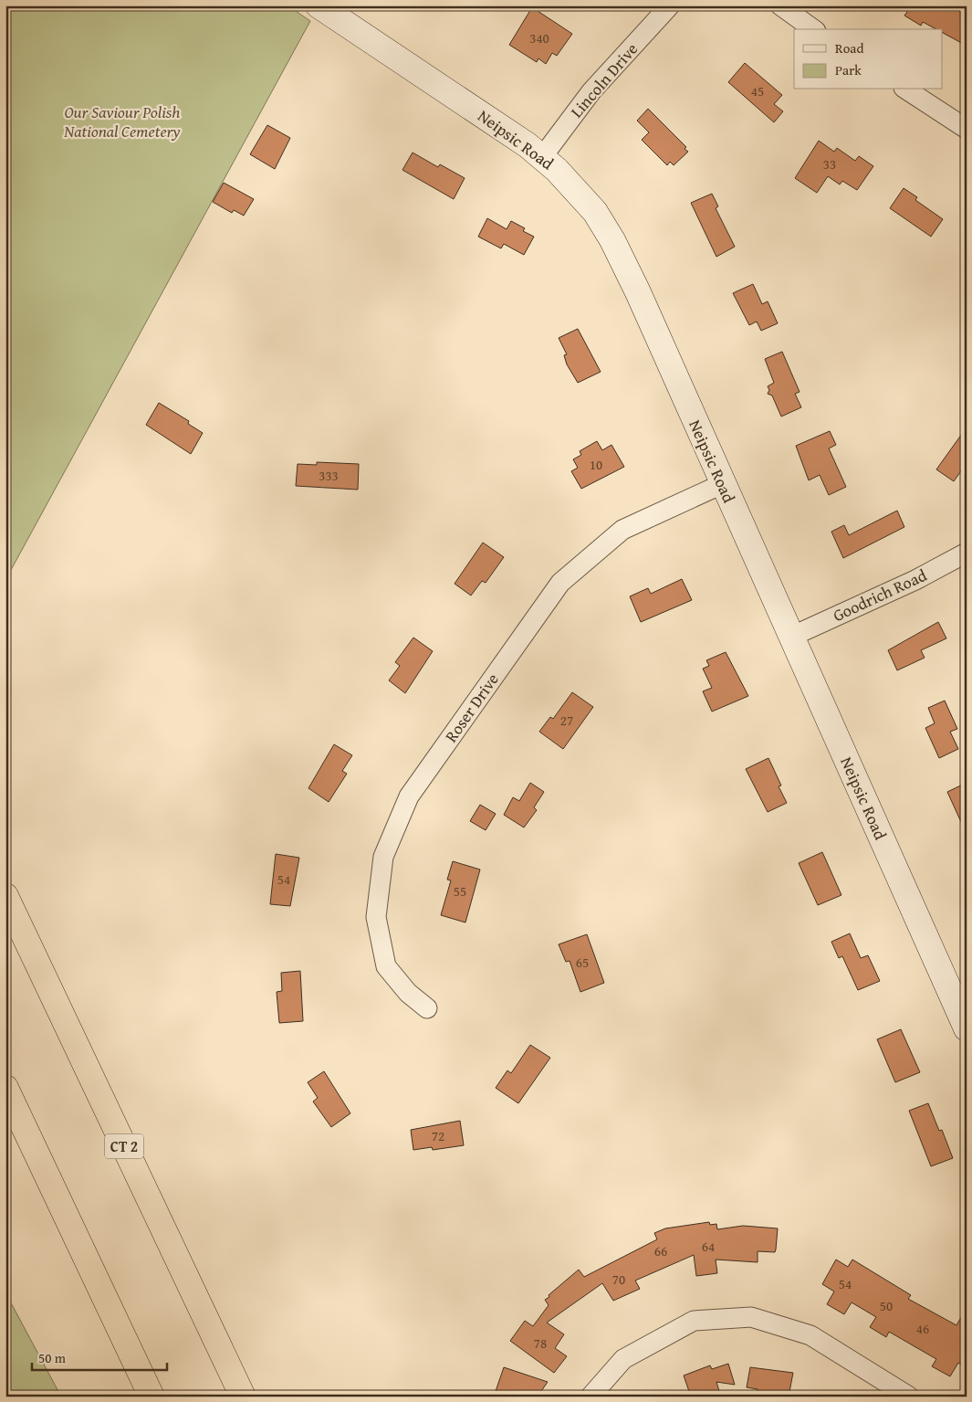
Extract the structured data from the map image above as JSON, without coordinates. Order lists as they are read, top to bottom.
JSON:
{
  "streets": {
    "highway": ["CT 2"],
    "street": [
      "Lincoln Drive",
      "Neipsic Road",
      "Goodrich Road",
      "Roser Drive"
    ]
  },
  "crossings": [
    ["Lincoln Drive", "Neipsic Road"],
    ["Neipsic Road", "Goodrich Road"],
    ["Neipsic Road", "Roser Drive"]
  ],
  "parks": ["Our Saviour Polish National Cemetery"],
  "house_numbers": [
    "340",
    "45",
    "33",
    "10",
    "333",
    "27",
    "54",
    "55",
    "65",
    "72",
    "64",
    "66",
    "70",
    "54",
    "50",
    "46",
    "78"
  ],
  "legend": ["Road", "Park"],
  "scale_bar": "50 m"
}
